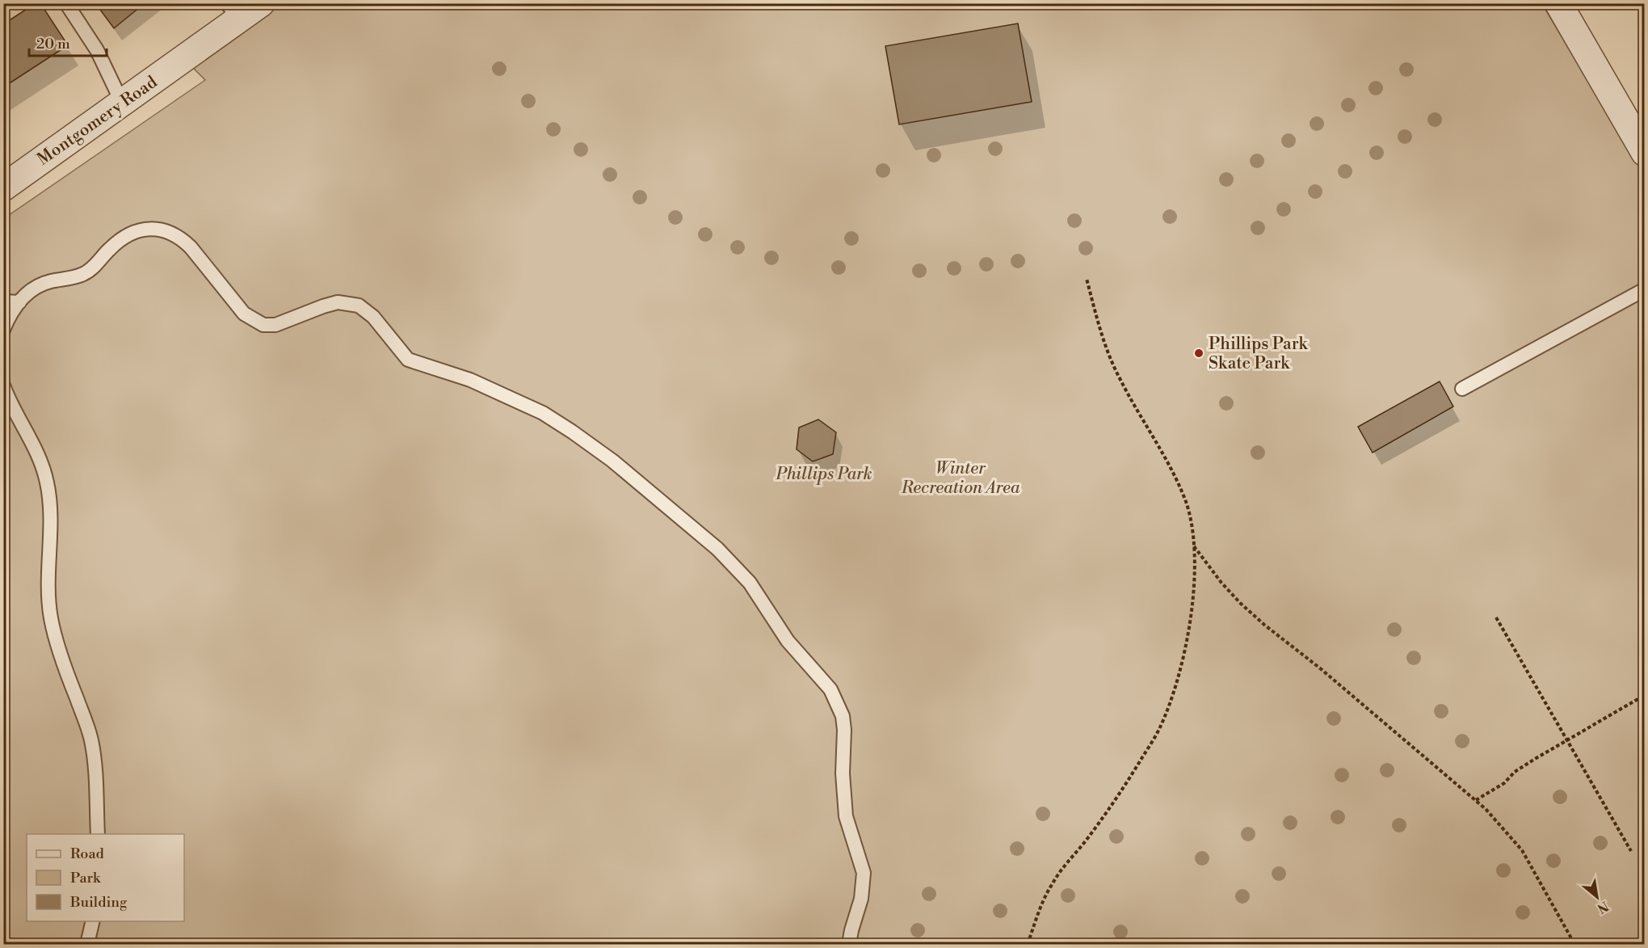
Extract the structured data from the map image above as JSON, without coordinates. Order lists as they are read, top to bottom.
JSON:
{
  "streets": {
    "street": ["Montgomery Road"]
  },
  "parks": ["Winter Recreation Area", "Phillips Park"],
  "places": ["Phillips Park Skate Park"],
  "legend": ["Road", "Park", "Building"],
  "scale_bar": "20 m",
  "north": "bottom right"
}
